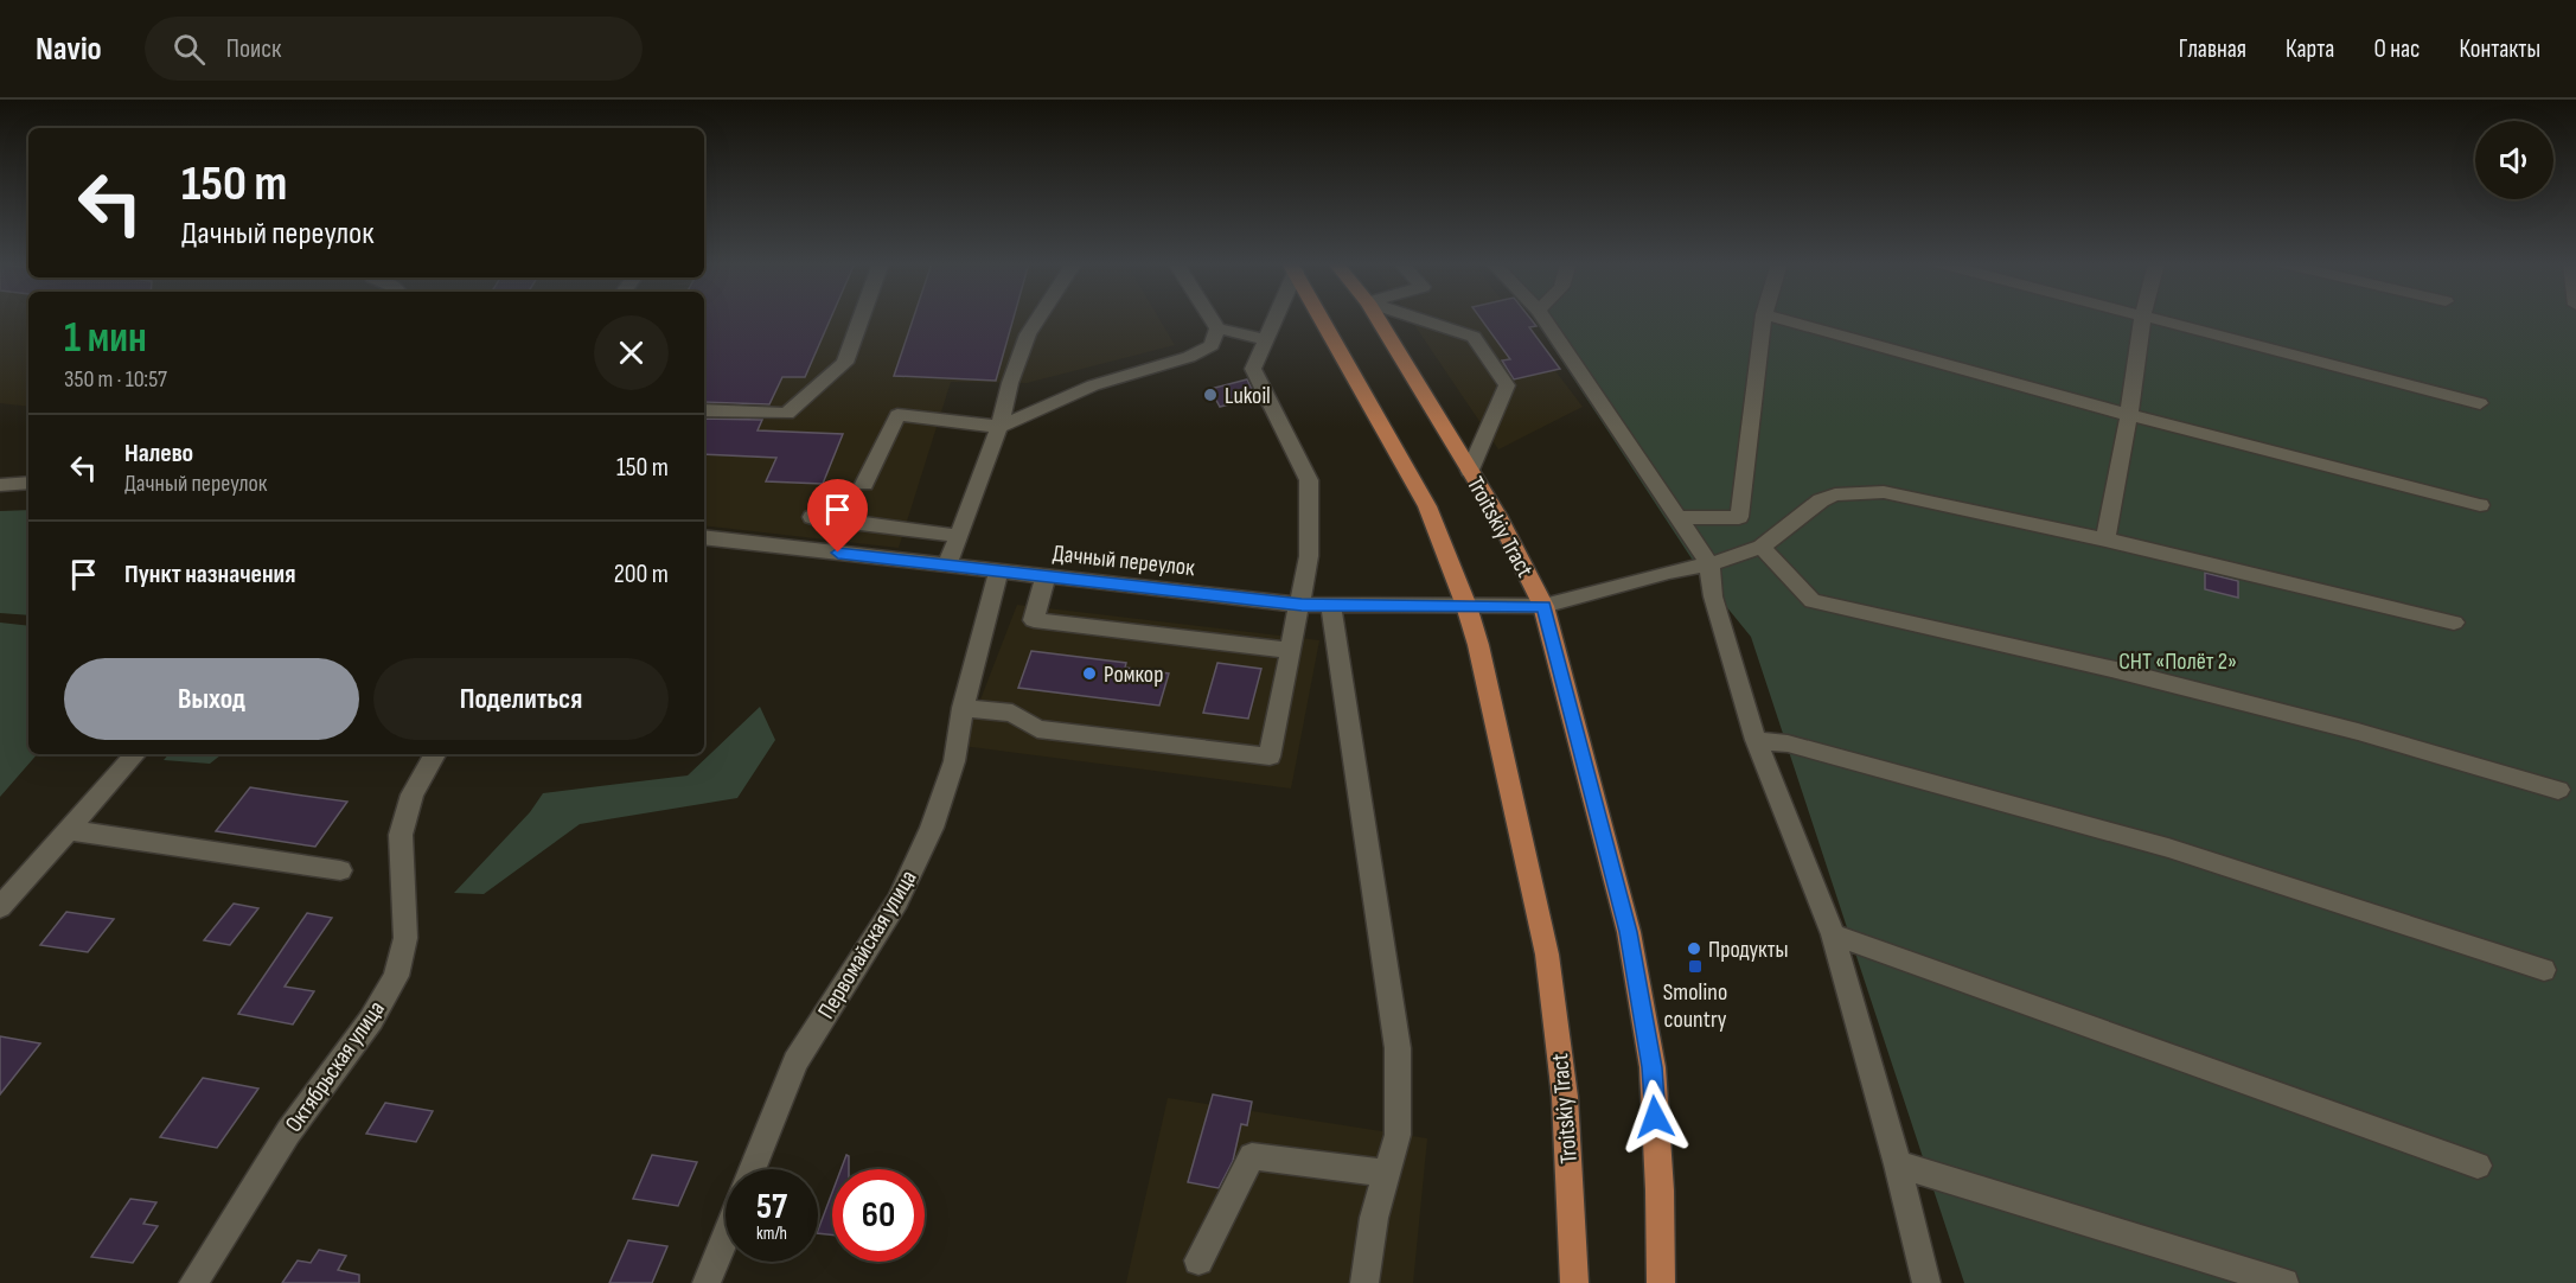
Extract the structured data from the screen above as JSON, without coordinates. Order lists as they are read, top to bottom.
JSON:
{
  "streets": {
    "main road": ["Troitskiy Tract"],
    "street": ["Дачный переулок", "Первомайская улица", "Октябрьская улица"]
  },
  "crossings": [
    ["Troitskiy Tract", "Дачный переулок"],
    ["Дачный переулок", "Первомайская улица"]
  ],
  "parks": ["СНТ «Полёт 2»"],
  "places": {
    "other": ["Lukoil", "Ромкор", "Продукты"],
    "transit": ["Smolino country"]
  },
  "page": {
    "header": "Navio",
    "search": "Поиск",
    "nav": [
      "Главная",
      "Карта",
      "О нас",
      "Контакты"
    ],
    "turn": ["150 m", "Дачный переулок"],
    "heading": ["1 мин", "350 m · 10:57"],
    "list": [
      {
        "name": "Налево",
        "note": "Дачный переулок",
        "value": "150 m"
      },
      {
        "name": "Пункт назначения",
        "value": "200 m"
      }
    ],
    "buttons": ["Выход", "Поделиться"],
    "speed": "57 km/h",
    "limit": "60"
  }
}
